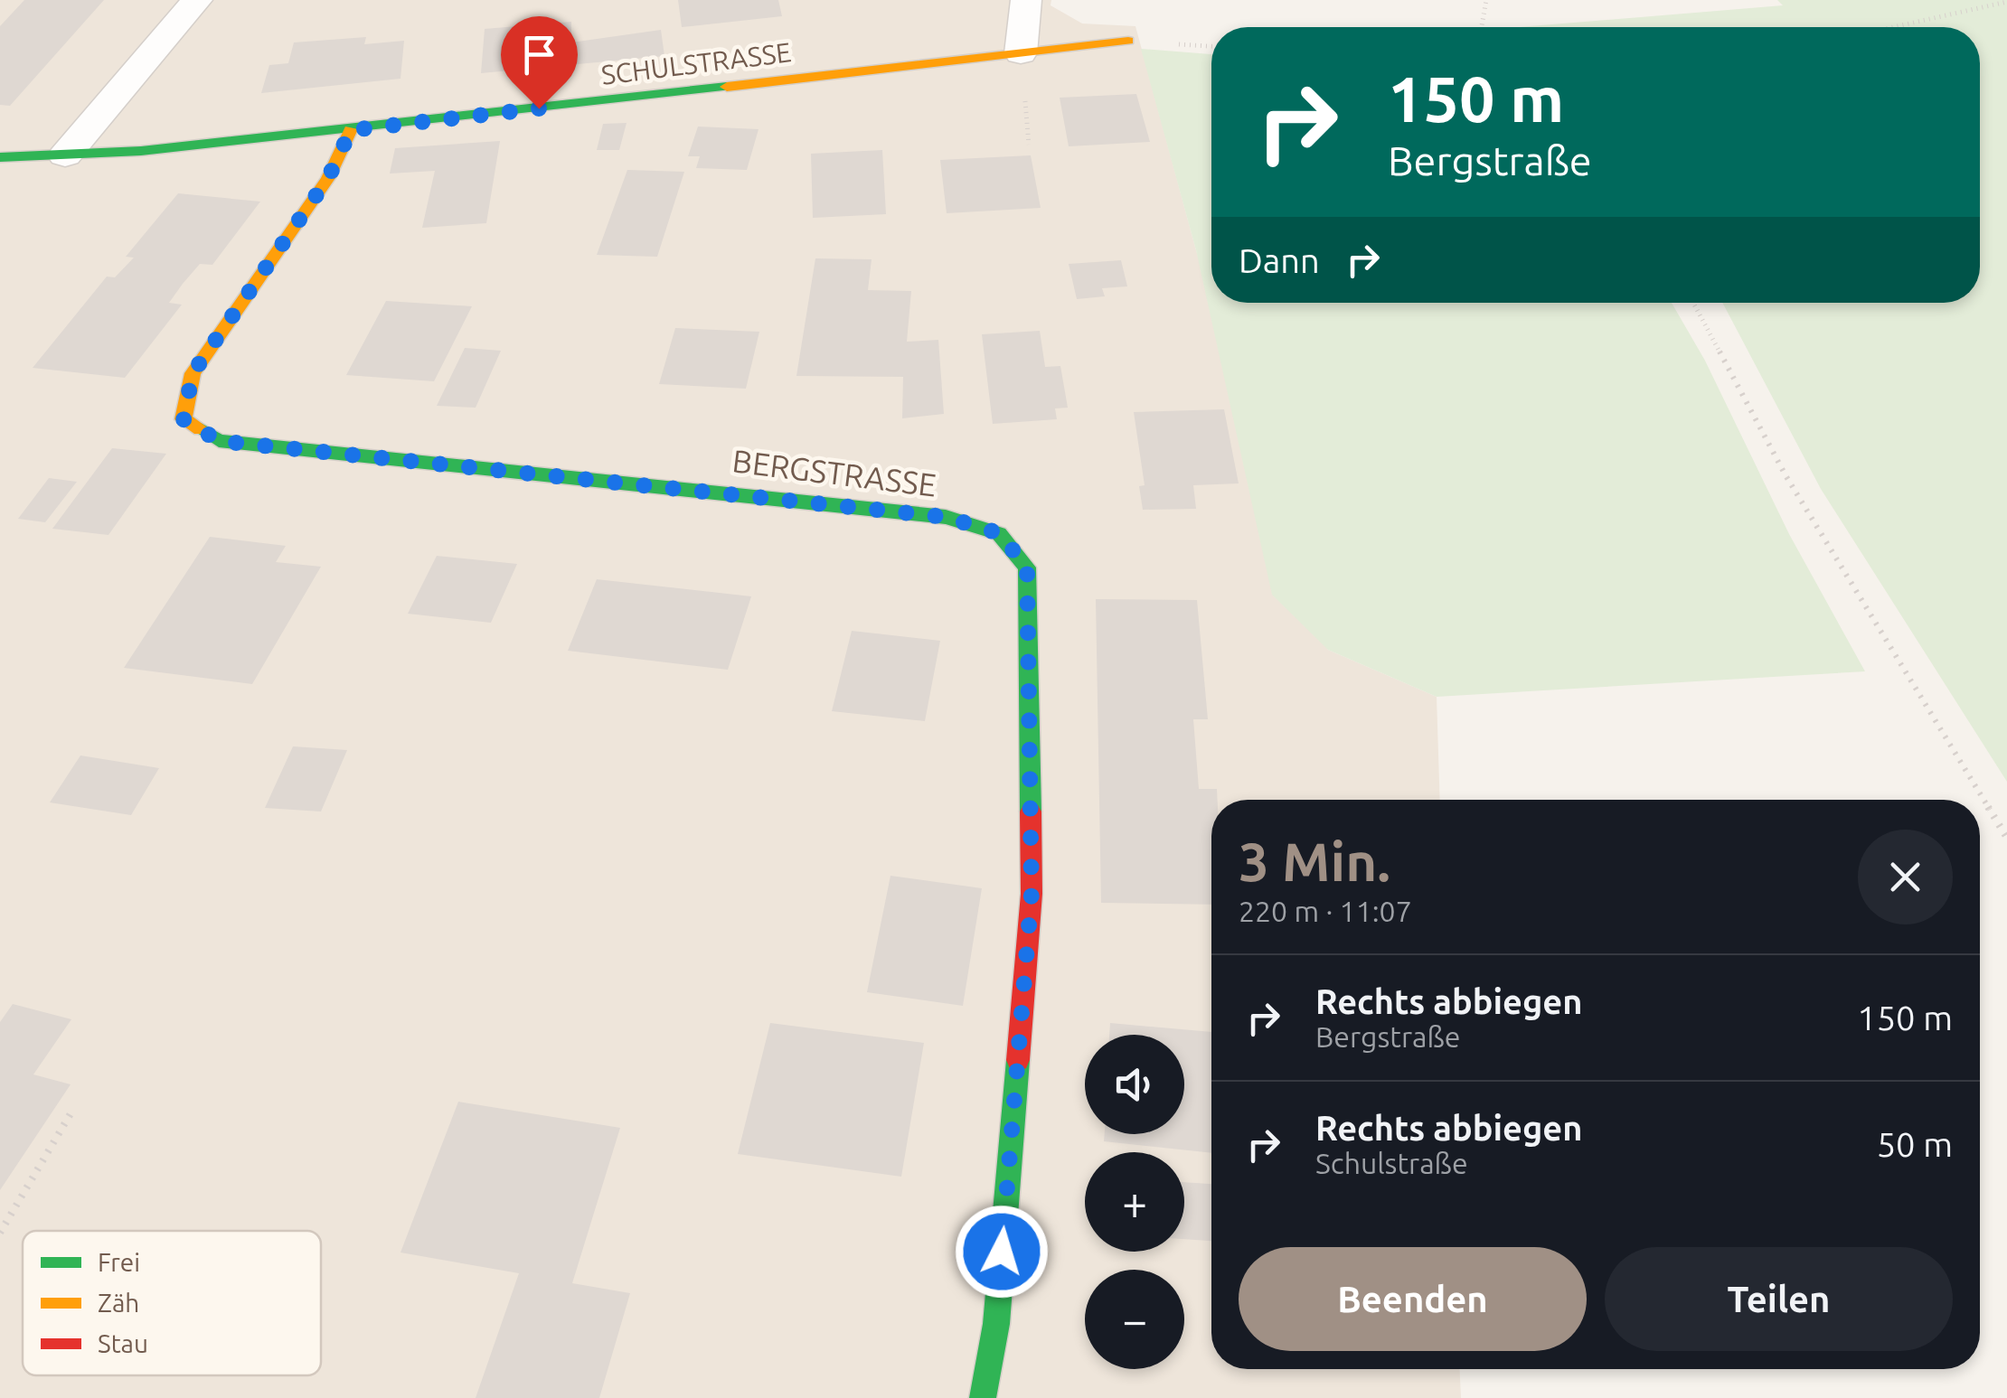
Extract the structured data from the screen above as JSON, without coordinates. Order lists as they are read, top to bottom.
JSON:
{
  "streets": {
    "street": ["SCHULSTRASSE", "BERGSTRASSE"]
  },
  "crossings": [
    ["SCHULSTRASSE", "BERGSTRASSE"]
  ],
  "legend": ["Frei", "Zäh", "Stau"],
  "page": {
    "turn": ["150 m", "Bergstraße"],
    "then": "Dann",
    "heading": ["3 Min.", "220 m · 11:07"],
    "list": [
      {
        "name": "Rechts abbiegen",
        "note": "Bergstraße",
        "value": "150 m"
      },
      {
        "name": "Rechts abbiegen",
        "note": "Schulstraße",
        "value": "50 m"
      }
    ],
    "map_buttons": ["+", "−"],
    "buttons": ["Beenden", "Teilen"]
  }
}
